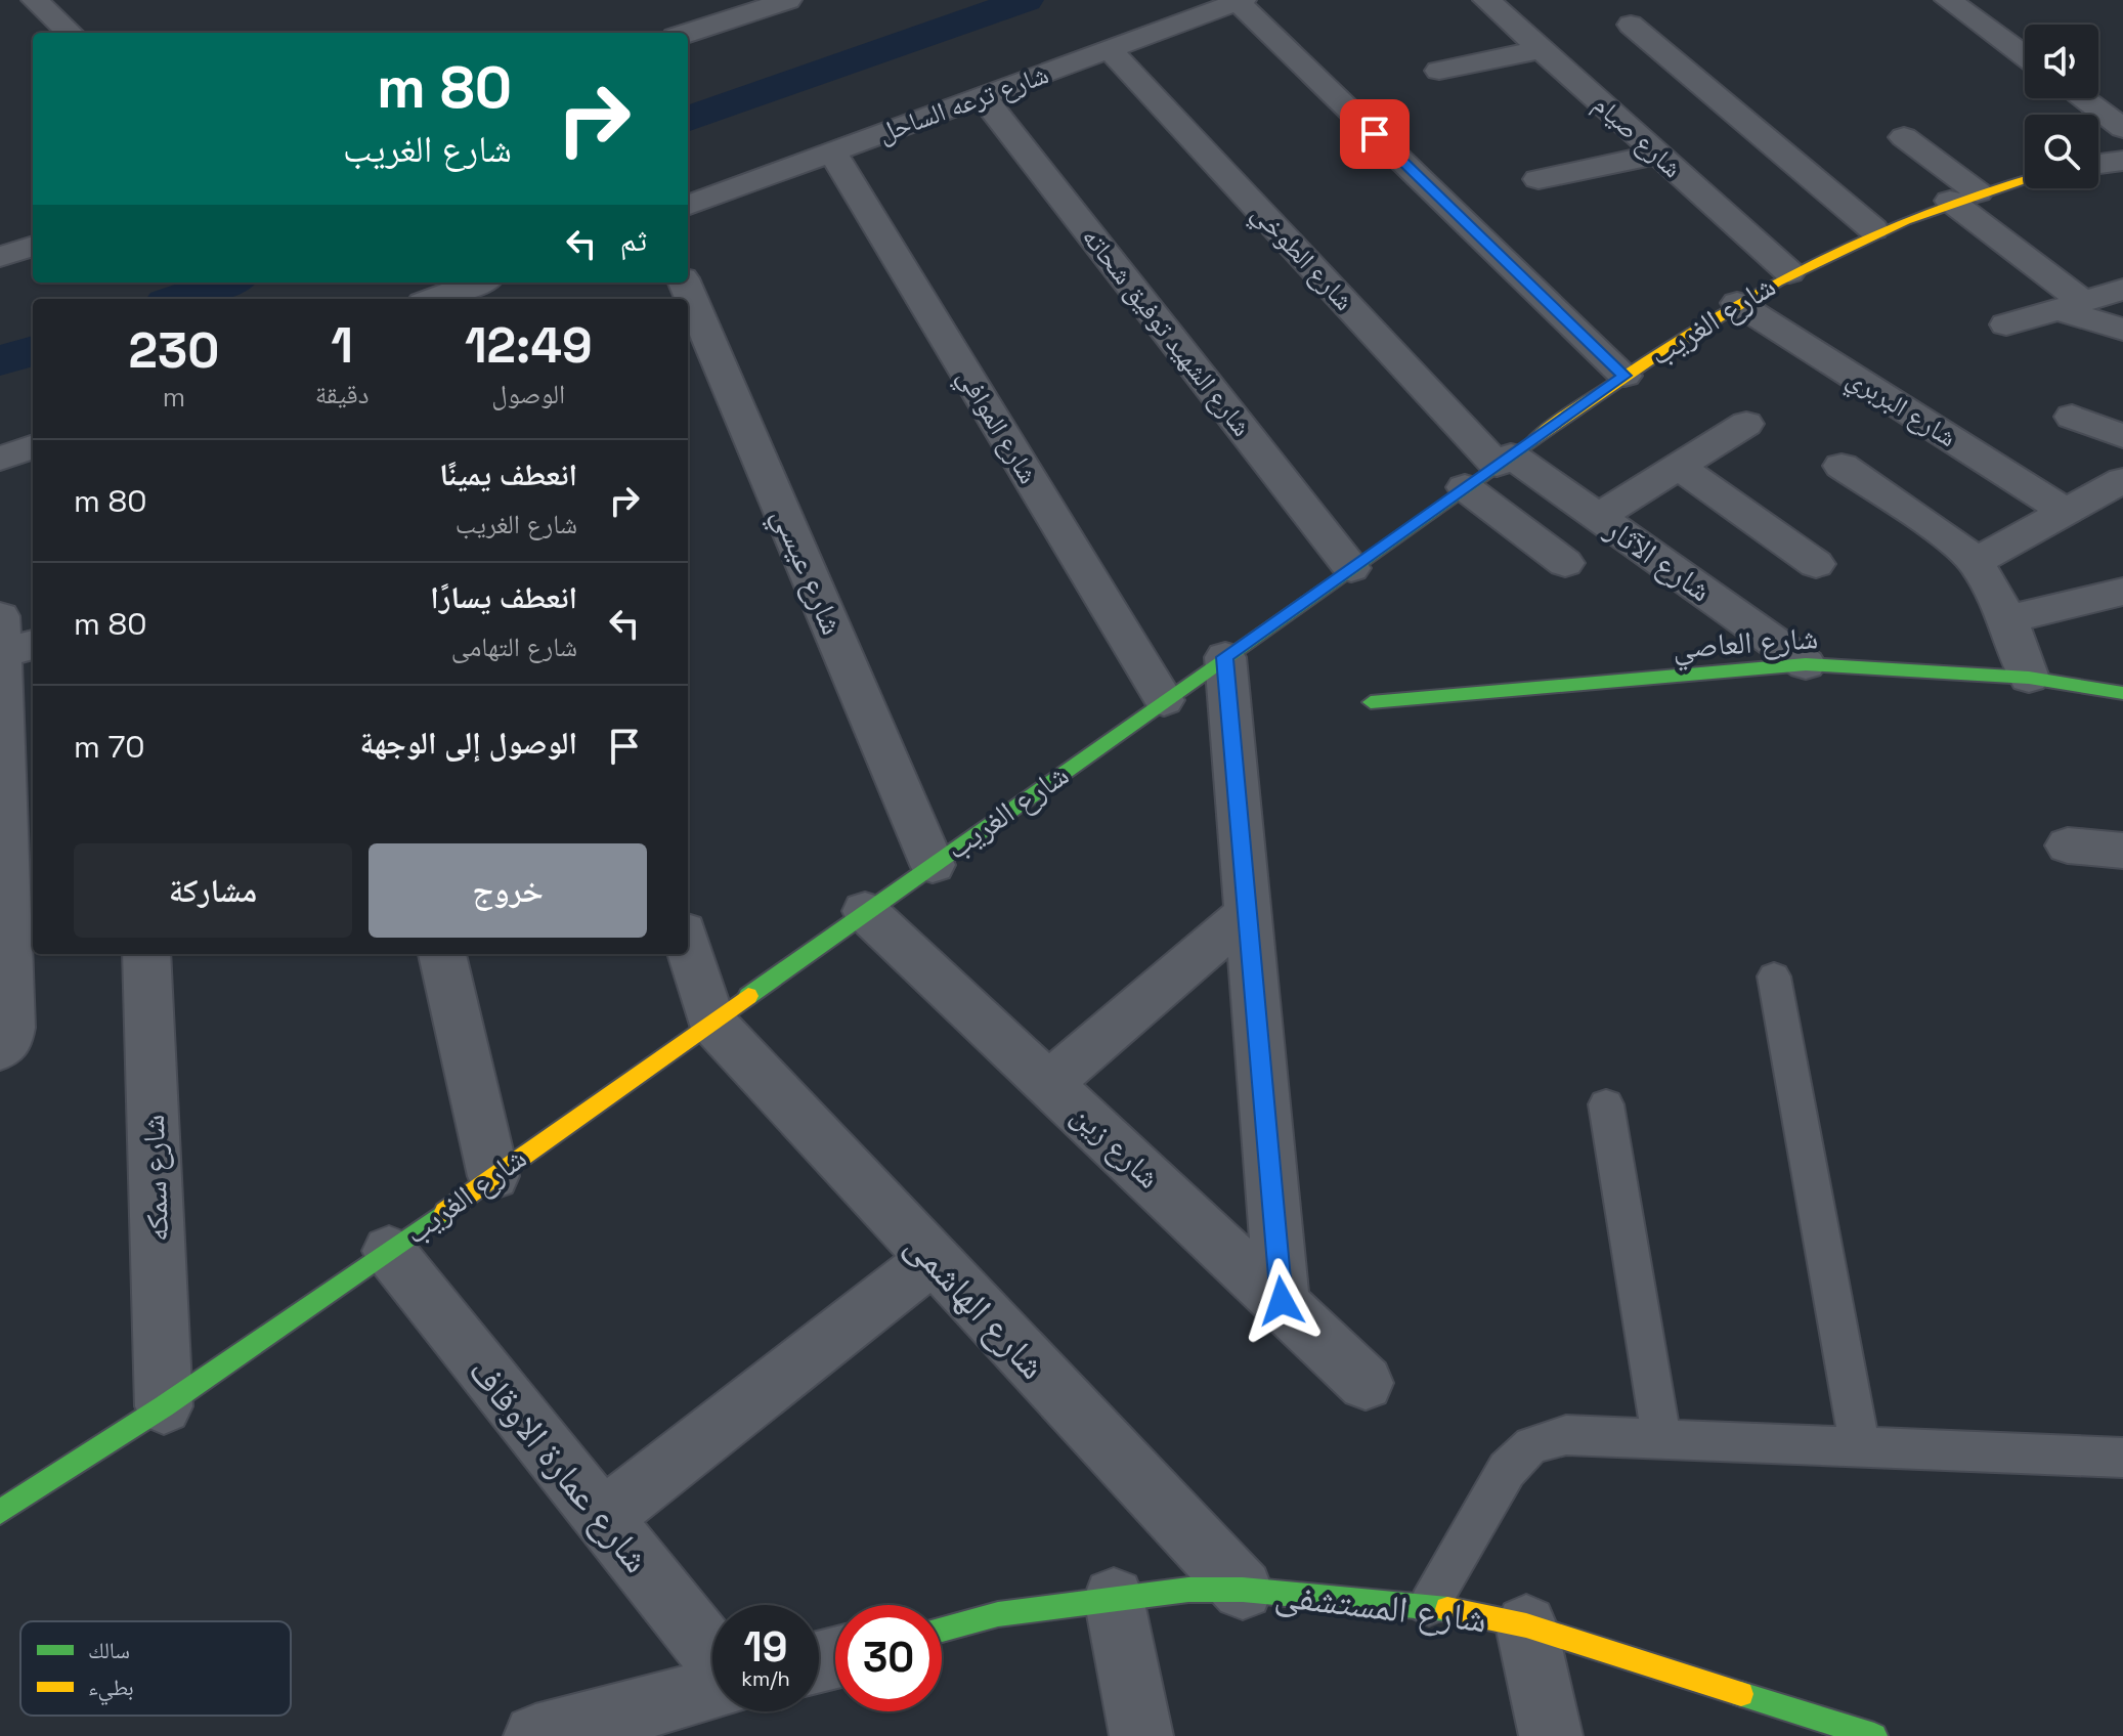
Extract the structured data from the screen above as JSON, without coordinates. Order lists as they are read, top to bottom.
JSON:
{
  "streets": {
    "street": [
      "شارع ترعه الساحل",
      "شارع صيام",
      "شارع الطوخي",
      "شارع الغريب",
      "شارع الشهيد توفيق شحاته",
      "شارع البربري",
      "شارع الموافي",
      "شارع الآثار",
      "شارع عيسي",
      "شارع العاصي",
      "شارع زين",
      "شارع سمكه",
      "شارع الهاشمى",
      "شارع عمارة الاوقاف",
      "شارع المستشفى"
    ]
  },
  "crossings": [
    ["شارع ترعه الساحل", "شارع الطوخي"],
    ["شارع ترعه الساحل", "شارع الشهيد توفيق شحاته"],
    ["شارع ترعه الساحل", "شارع الموافي"],
    ["شارع صيام", "شارع الغريب"],
    ["شارع الطوخي", "شارع الغريب"],
    ["شارع الطوخي", "شارع الآثار"],
    ["شارع الغريب", "شارع الشهيد توفيق شحاته"],
    ["شارع الغريب", "شارع البربري"],
    ["شارع الغريب", "شارع الموافي"],
    ["شارع الغريب", "شارع الآثار"],
    ["شارع الغريب", "شارع عيسي"],
    ["شارع الغريب", "شارع زين"],
    ["شارع الغريب", "شارع سمكه"],
    ["شارع الغريب", "شارع الهاشمى"],
    ["شارع الغريب", "شارع عمارة الاوقاف"],
    ["شارع الآثار", "شارع العاصي"],
    ["شارع الهاشمى", "شارع المستشفى"]
  ],
  "legend": ["سالك", "بطيء"],
  "page": {
    "turn": ["80 m", "شارع الغريب"],
    "then": "ثم",
    "eta": [
      "12:49",
      "الوصول",
      "1",
      "دقيقة",
      "230",
      "m"
    ],
    "list": [
      {
        "name": "انعطف يمينًا",
        "note": "شارع الغريب",
        "value": "80 m"
      },
      {
        "name": "انعطف يسارًا",
        "note": "شارع التهامى",
        "value": "80 m"
      },
      {
        "name": "الوصول إلى الوجهة",
        "value": "70 m"
      }
    ],
    "buttons": ["خروج", "مشاركة"],
    "speed": "19 km/h",
    "limit": "30"
  }
}
